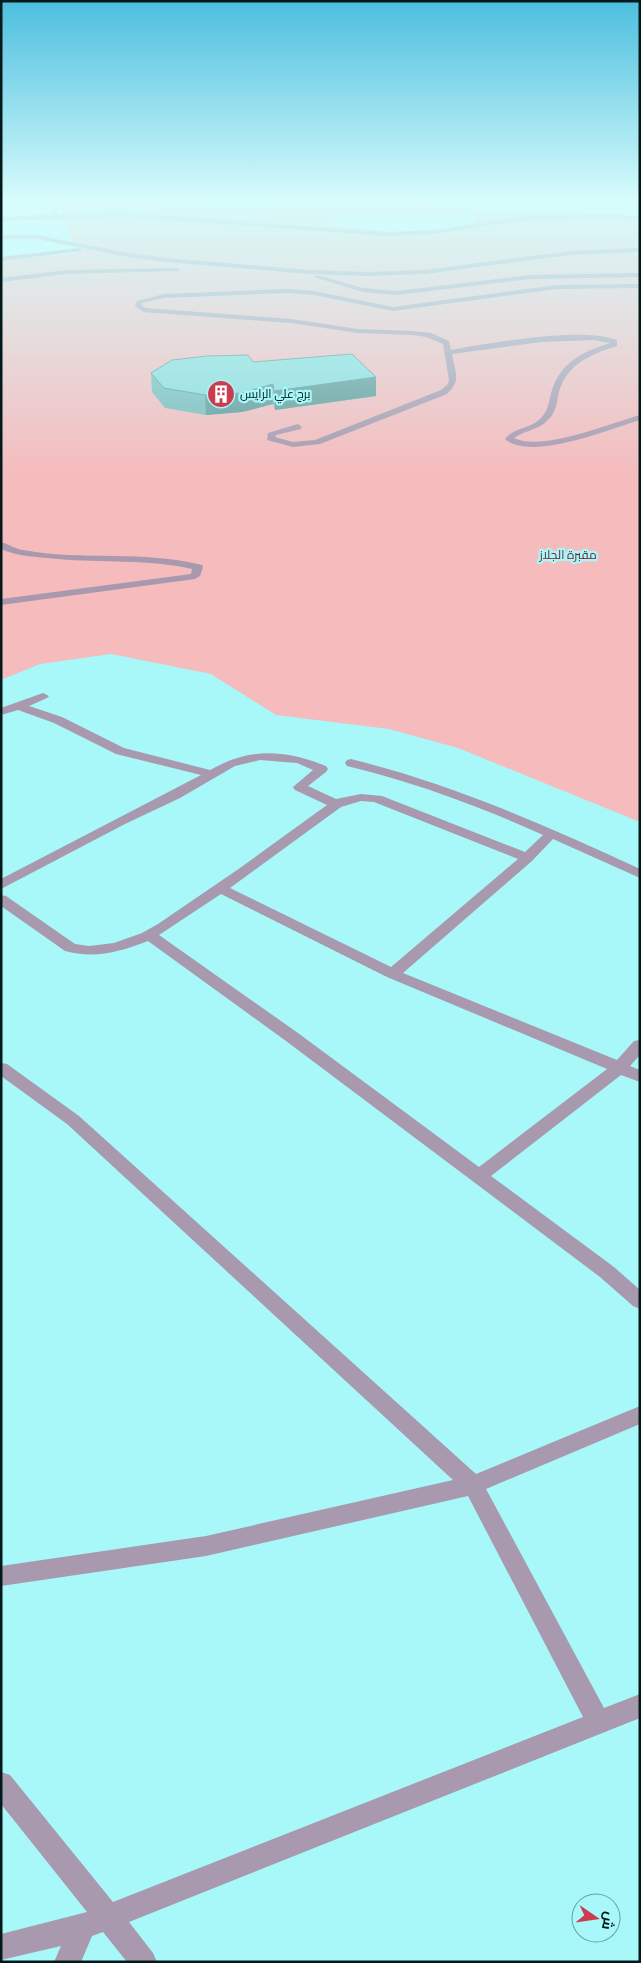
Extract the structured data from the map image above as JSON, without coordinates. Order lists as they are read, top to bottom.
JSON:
{
  "parks": ["مقبرة الجلاز"],
  "places": {
    "building": ["برج علي الرايس"]
  },
  "north": "right"
}
